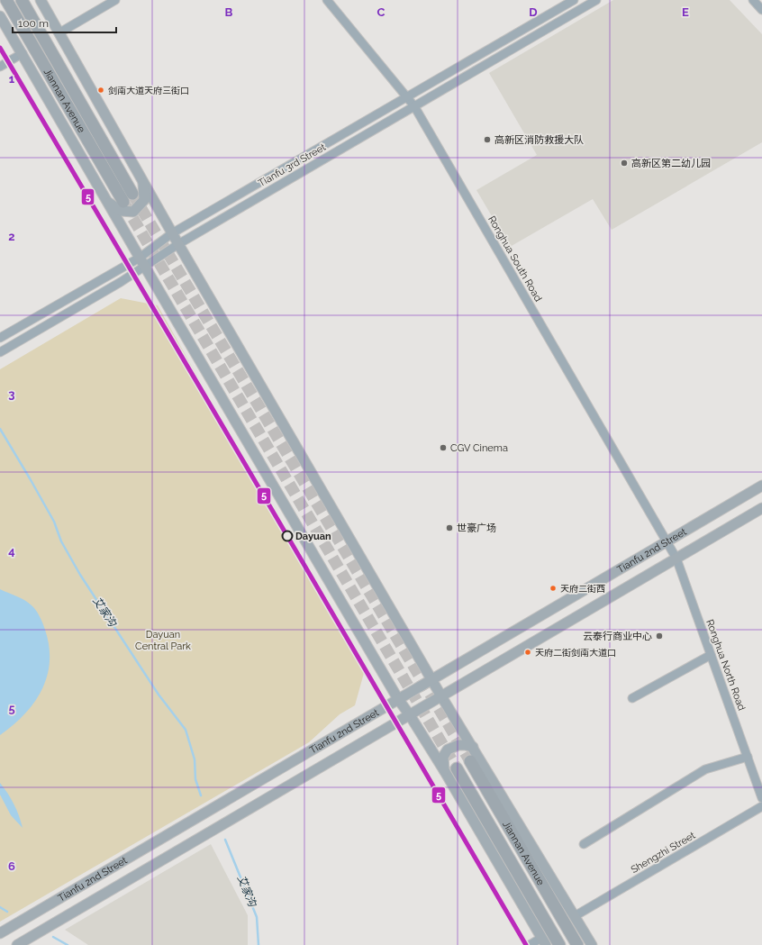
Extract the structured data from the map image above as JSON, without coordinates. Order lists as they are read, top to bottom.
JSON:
{
  "streets": {
    "highway": ["Jiannan Avenue"],
    "main road": ["Tianfu 2nd Street"],
    "street": [
      "Tianfu 3rd Street",
      "Ronghua South Road",
      "Ronghua North Road",
      "Shengzhi Street"
    ]
  },
  "crossings": [
    ["Tianfu 3rd Street", "Ronghua South Road"],
    ["Ronghua South Road", "Tianfu 2nd Street"],
    ["Ronghua South Road", "Ronghua North Road"],
    ["Tianfu 2nd Street", "Ronghua North Road"]
  ],
  "water": ["艾家沟"],
  "parks": ["Dayuan Central Park"],
  "places": [
    "剑南大道天府三街口",
    "高新区消防救援大队",
    "高新区第二幼儿园",
    "CGV Cinema",
    "世豪广场",
    "Dayuan",
    "天府二街西",
    "云泰行商业中心",
    "天府二街剑南大道口"
  ],
  "lines": ["transit line 5"],
  "scale_bar": "100 m",
  "grid": {
    "columns": [
      "B",
      "C",
      "D",
      "E"
    ],
    "rows": [
      "1",
      "2",
      "3",
      "4",
      "5",
      "6"
    ]
  }
}
